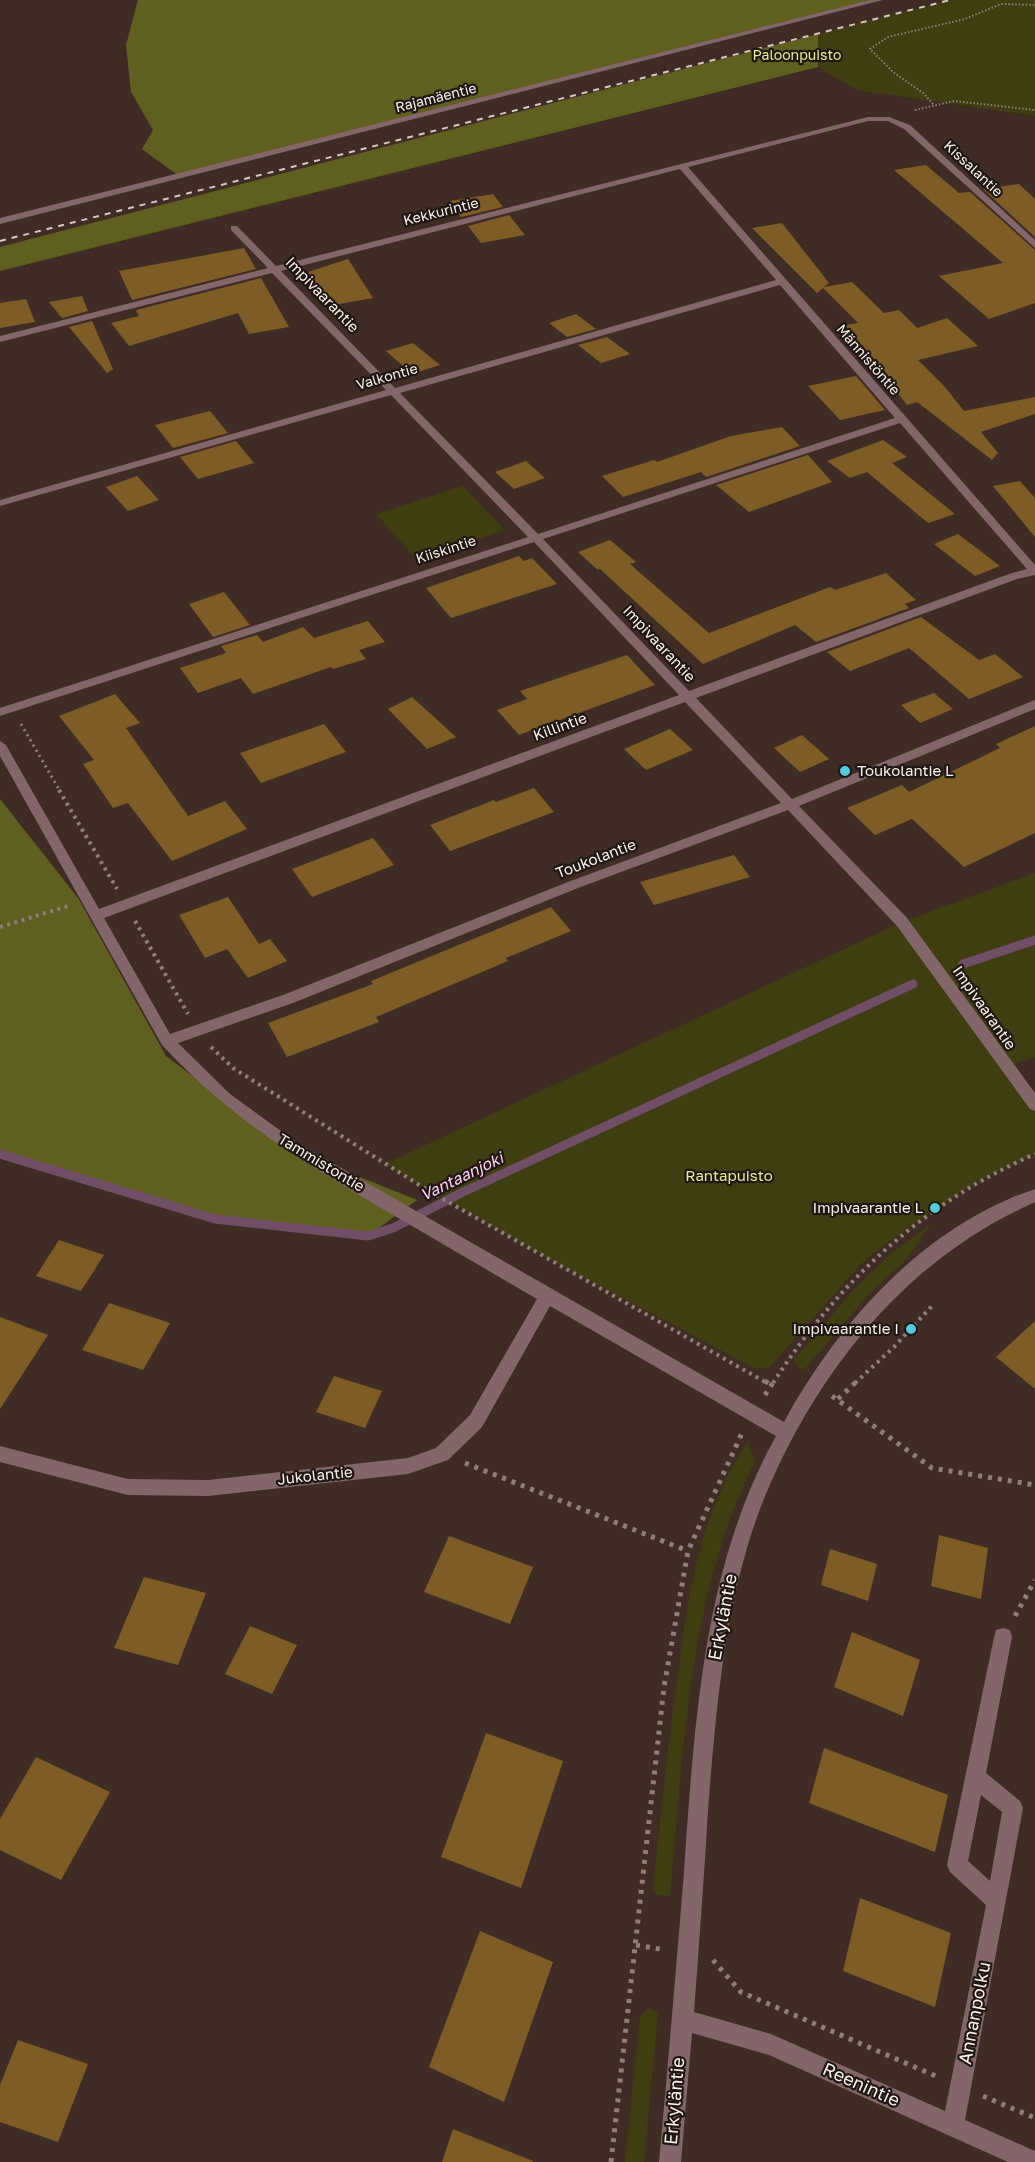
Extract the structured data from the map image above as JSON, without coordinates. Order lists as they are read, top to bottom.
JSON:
{
  "streets": {
    "street": [
      "Rajamäentie",
      "Kissalantie",
      "Kekkurintie",
      "Impivaarantie",
      "Männistöntie",
      "Valkontie",
      "Kiiskintie",
      "Killintie",
      "Toukolantie",
      "Tammistontie",
      "Jukolantie",
      "Erkyläntie",
      "Annanpolku",
      "Reenintie"
    ]
  },
  "crossings": [
    ["Kissalantie", "Kekkurintie"],
    ["Kekkurintie", "Impivaarantie"],
    ["Kekkurintie", "Männistöntie"],
    ["Impivaarantie", "Valkontie"],
    ["Impivaarantie", "Kiiskintie"],
    ["Impivaarantie", "Killintie"],
    ["Impivaarantie", "Toukolantie"],
    ["Männistöntie", "Valkontie"],
    ["Männistöntie", "Kiiskintie"],
    ["Männistöntie", "Killintie"],
    ["Killintie", "Tammistontie"],
    ["Toukolantie", "Tammistontie"],
    ["Tammistontie", "Jukolantie"],
    ["Tammistontie", "Erkyläntie"],
    ["Erkyläntie", "Reenintie"],
    ["Annanpolku", "Reenintie"]
  ],
  "water": ["Vantaanjoki"],
  "parks": ["Paloonpuisto", "Rantapuisto"],
  "places": ["Toukolantie L", "Impivaarantie L", "Impivaarantie I"]
}
